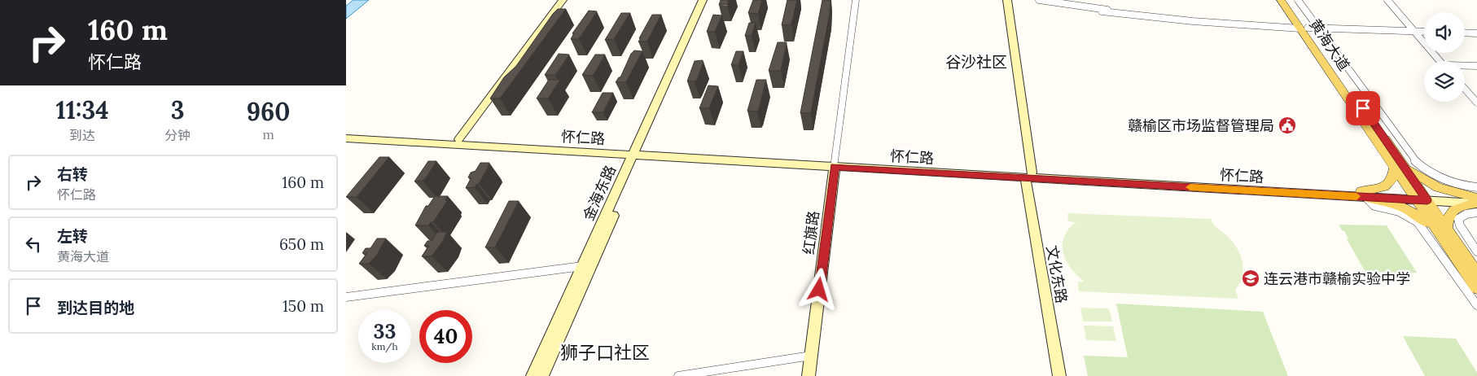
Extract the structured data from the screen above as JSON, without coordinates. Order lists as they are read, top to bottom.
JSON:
{
  "streets": {
    "main road": [
      "黄海大道",
      "怀仁路",
      "金海东路",
      "红旗路",
      "文化东路"
    ]
  },
  "crossings": [
    ["黄海大道", "怀仁路"],
    ["怀仁路", "金海东路"],
    ["怀仁路", "红旗路"],
    ["怀仁路", "文化东路"]
  ],
  "districts": ["谷沙社区", "狮子口社区"],
  "places": {
    "public building": ["赣榆区市场监督管理局"],
    "school or university": ["连云港市赣榆实验中学"]
  },
  "page": {
    "turn": ["160 m", "怀仁路"],
    "eta": [
      "11:34",
      "到达",
      "3",
      "分钟",
      "960",
      "m"
    ],
    "list": [
      {
        "name": "右转",
        "note": "怀仁路",
        "value": "160 m"
      },
      {
        "name": "左转",
        "note": "黄海大道",
        "value": "650 m"
      },
      {
        "name": "到达目的地",
        "value": "150 m"
      }
    ],
    "speed": "33 km/h",
    "limit": "40"
  }
}
